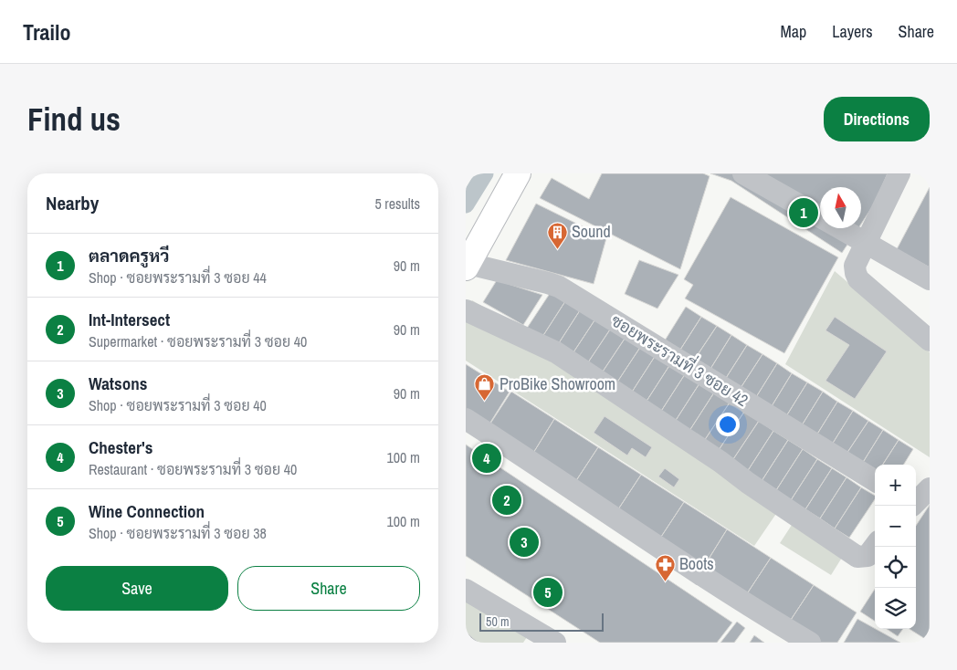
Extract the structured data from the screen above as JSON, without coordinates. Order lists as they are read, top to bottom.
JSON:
{
  "streets": {
    "street": ["ซอยพระรามที่ 3 ซอย 42"]
  },
  "places": {
    "building": ["Sound"],
    "shop": ["ProBike Showroom"],
    "pharmacy": ["Boots"]
  },
  "scale_bar": "50 m",
  "north": "top",
  "page": {
    "header": "Trailo",
    "nav": ["Map", "Layers", "Share"],
    "buttons": [
      "Directions",
      ["Save", "Share"]
    ],
    "title": "Find us",
    "heading": ["Nearby", "5 results"],
    "pins": [
      "1",
      "4",
      "2",
      "3",
      "5"
    ],
    "list": [
      {
        "mark": "1",
        "name": "ตลาดครูหวี",
        "note": "Shop · ซอยพระรามที่ 3 ซอย 44",
        "value": "90 m"
      },
      {
        "mark": "2",
        "name": "Int-Intersect",
        "note": "Supermarket · ซอยพระรามที่ 3 ซอย 40",
        "value": "90 m"
      },
      {
        "mark": "3",
        "name": "Watsons",
        "note": "Shop · ซอยพระรามที่ 3 ซอย 40",
        "value": "90 m"
      },
      {
        "mark": "4",
        "name": "Chester's",
        "note": "Restaurant · ซอยพระรามที่ 3 ซอย 40",
        "value": "100 m"
      },
      {
        "mark": "5",
        "name": "Wine Connection",
        "note": "Shop · ซอยพระรามที่ 3 ซอย 38",
        "value": "100 m"
      }
    ],
    "map_buttons": ["+", "−"],
    "scale": "50 m"
  }
}
